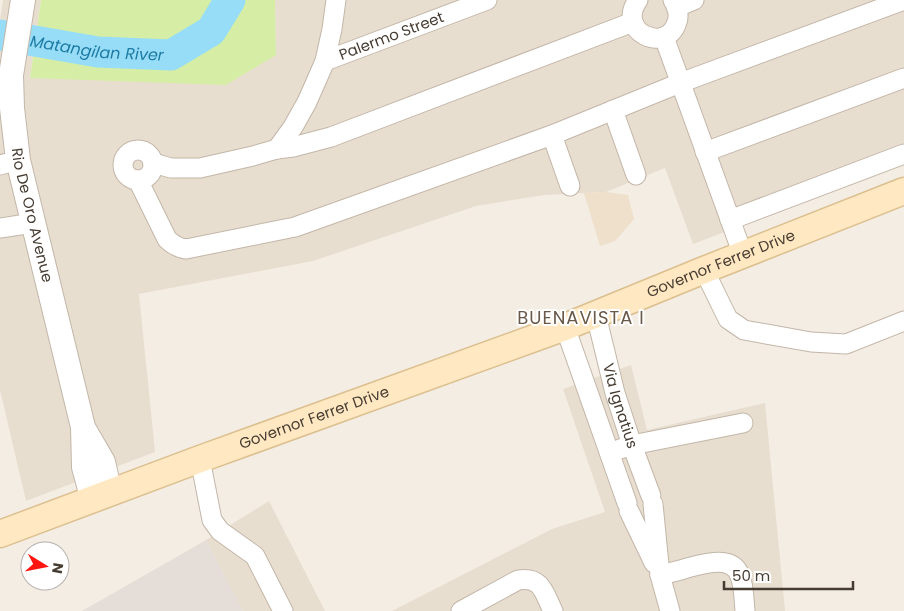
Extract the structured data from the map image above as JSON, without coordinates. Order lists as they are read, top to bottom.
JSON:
{
  "streets": {
    "main road": ["Governor Ferrer Drive"],
    "street": ["Palermo Street", "Rio De Oro Avenue", "Via Ignatius"]
  },
  "crossings": [
    ["Rio De Oro Avenue", "Governor Ferrer Drive"],
    ["Governor Ferrer Drive", "Via Ignatius"]
  ],
  "districts": ["BUENAVISTA I"],
  "water": ["Matangilan River"],
  "scale_bar": "50 m",
  "north": "right"
}
